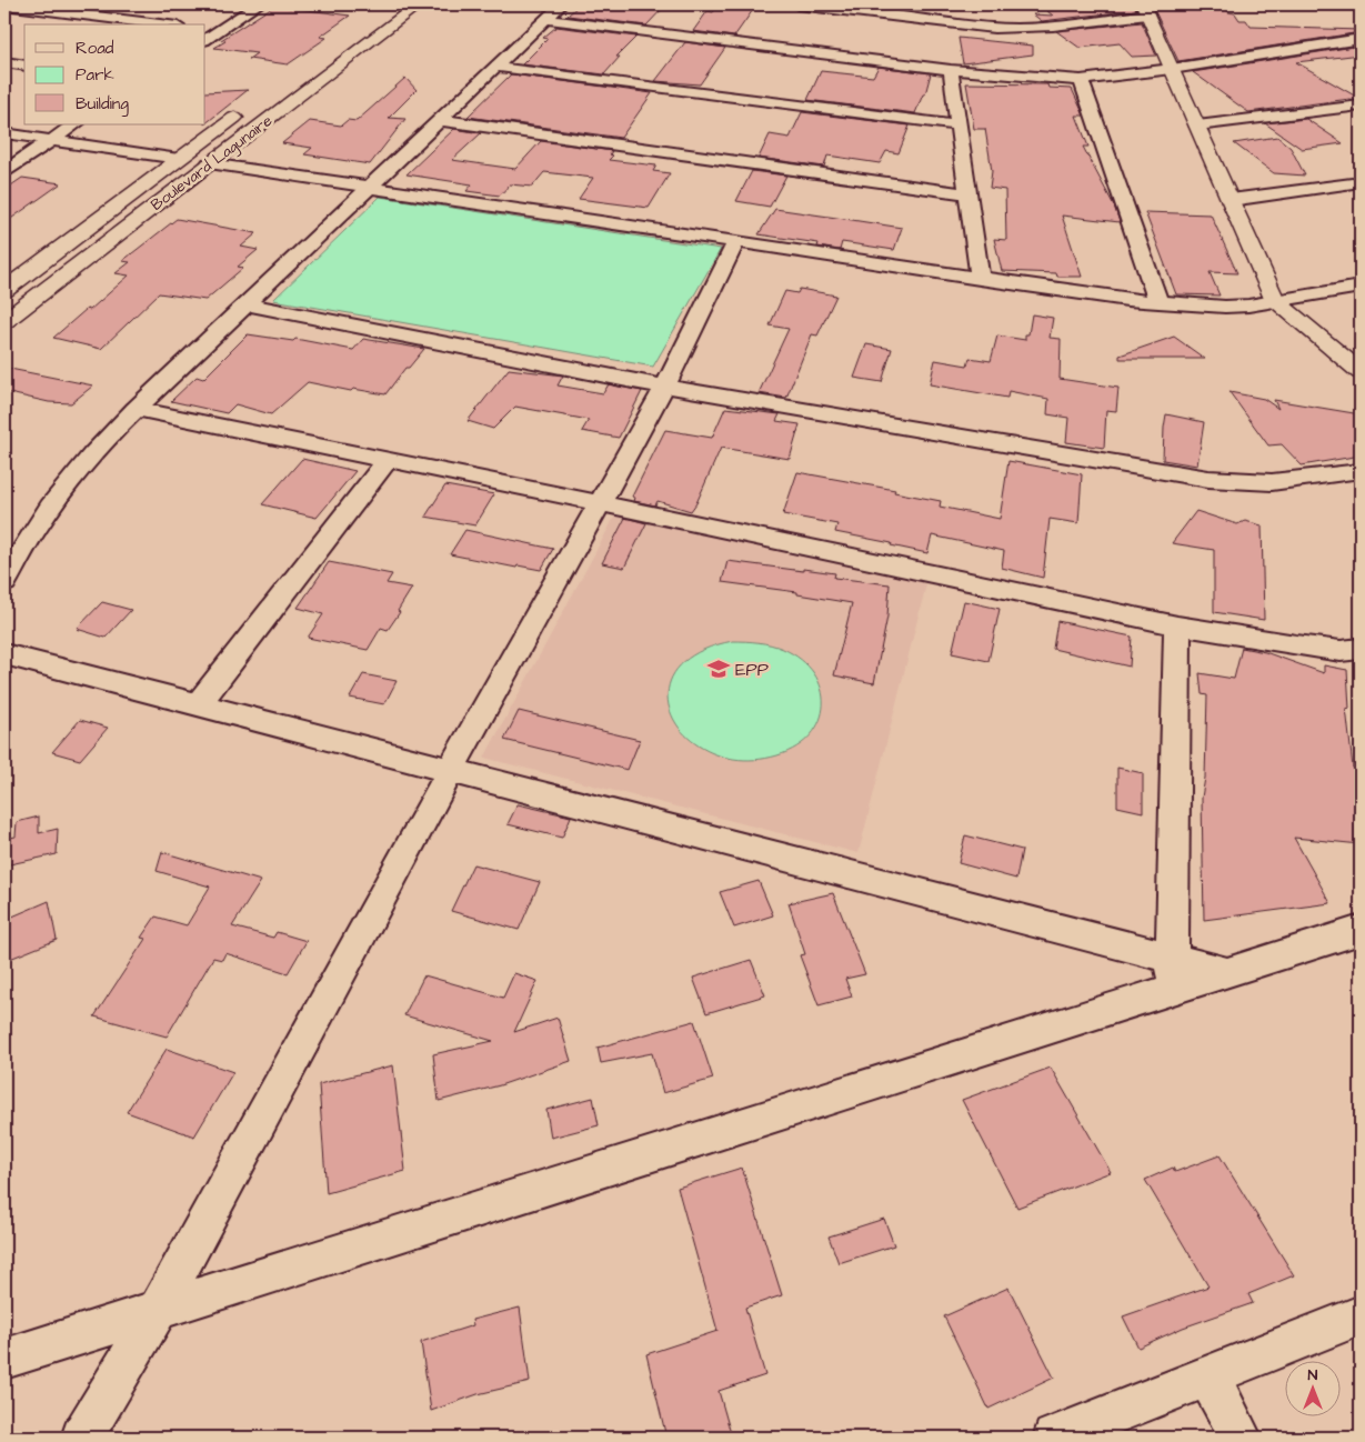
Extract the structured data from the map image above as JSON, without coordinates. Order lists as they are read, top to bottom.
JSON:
{
  "streets": {
    "main road": ["Boulevard Lagunaire"]
  },
  "places": {
    "school or university": ["EPP"]
  },
  "legend": ["Road", "Park", "Building"],
  "north": "top"
}
